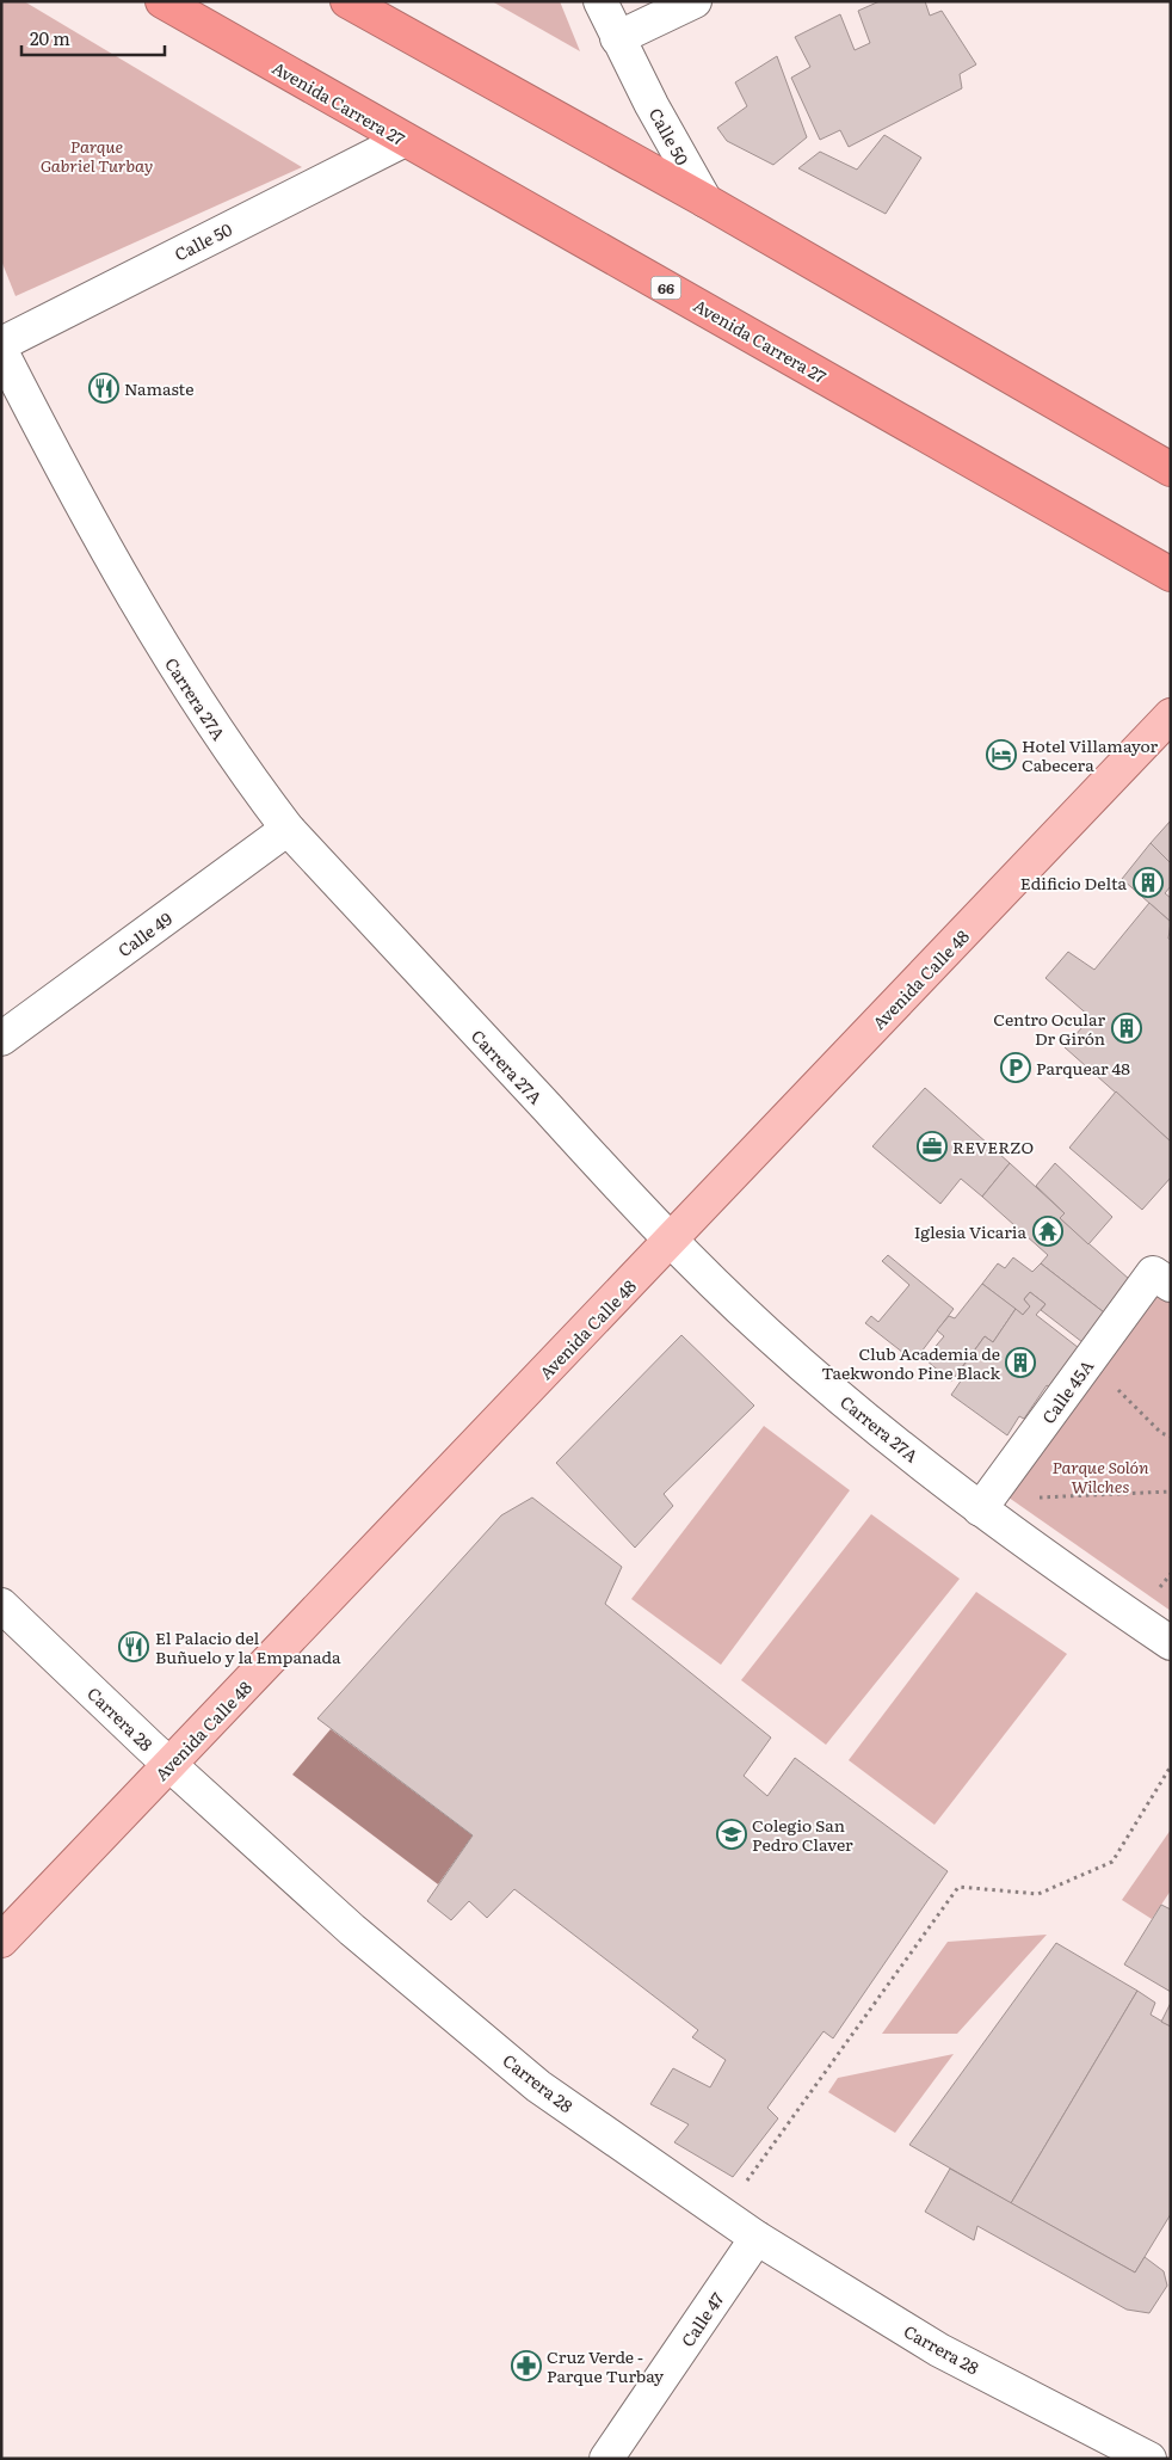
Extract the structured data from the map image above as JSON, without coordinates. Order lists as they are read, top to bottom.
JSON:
{
  "streets": {
    "highway": ["Avenida Carrera 27", "66"],
    "main road": ["Avenida Calle 48"],
    "street": [
      "Calle 50",
      "Carrera 27A",
      "Calle 49",
      "Calle 45A",
      "Carrera 28",
      "Calle 47"
    ]
  },
  "crossings": [
    ["Avenida Carrera 27", "Calle 50"],
    ["Carrera 27A", "Calle 49"],
    ["Carrera 27A", "Avenida Calle 48"],
    ["Carrera 27A", "Calle 45A"],
    ["Avenida Calle 48", "Carrera 28"],
    ["Carrera 28", "Calle 47"]
  ],
  "parks": ["Parque Gabriel Turbay", "Parque Solón Wilches"],
  "places": {
    "restaurant": ["Namaste", "El Palacio del Buñuelo y la Empanada"],
    "hotel": ["Hotel Villamayor Cabecera"],
    "building": ["Edificio Delta", "Centro Ocular Dr Girón", "Club Academia de Taekwondo Pine Black"],
    "parking": ["Parquear 48"],
    "office": ["REVERZO"],
    "temple": ["Iglesia Vicaria"],
    "school or university": ["Colegio San Pedro Claver"],
    "pharmacy": ["Cruz Verde - Parque Turbay"]
  },
  "scale_bar": "20 m"
}
